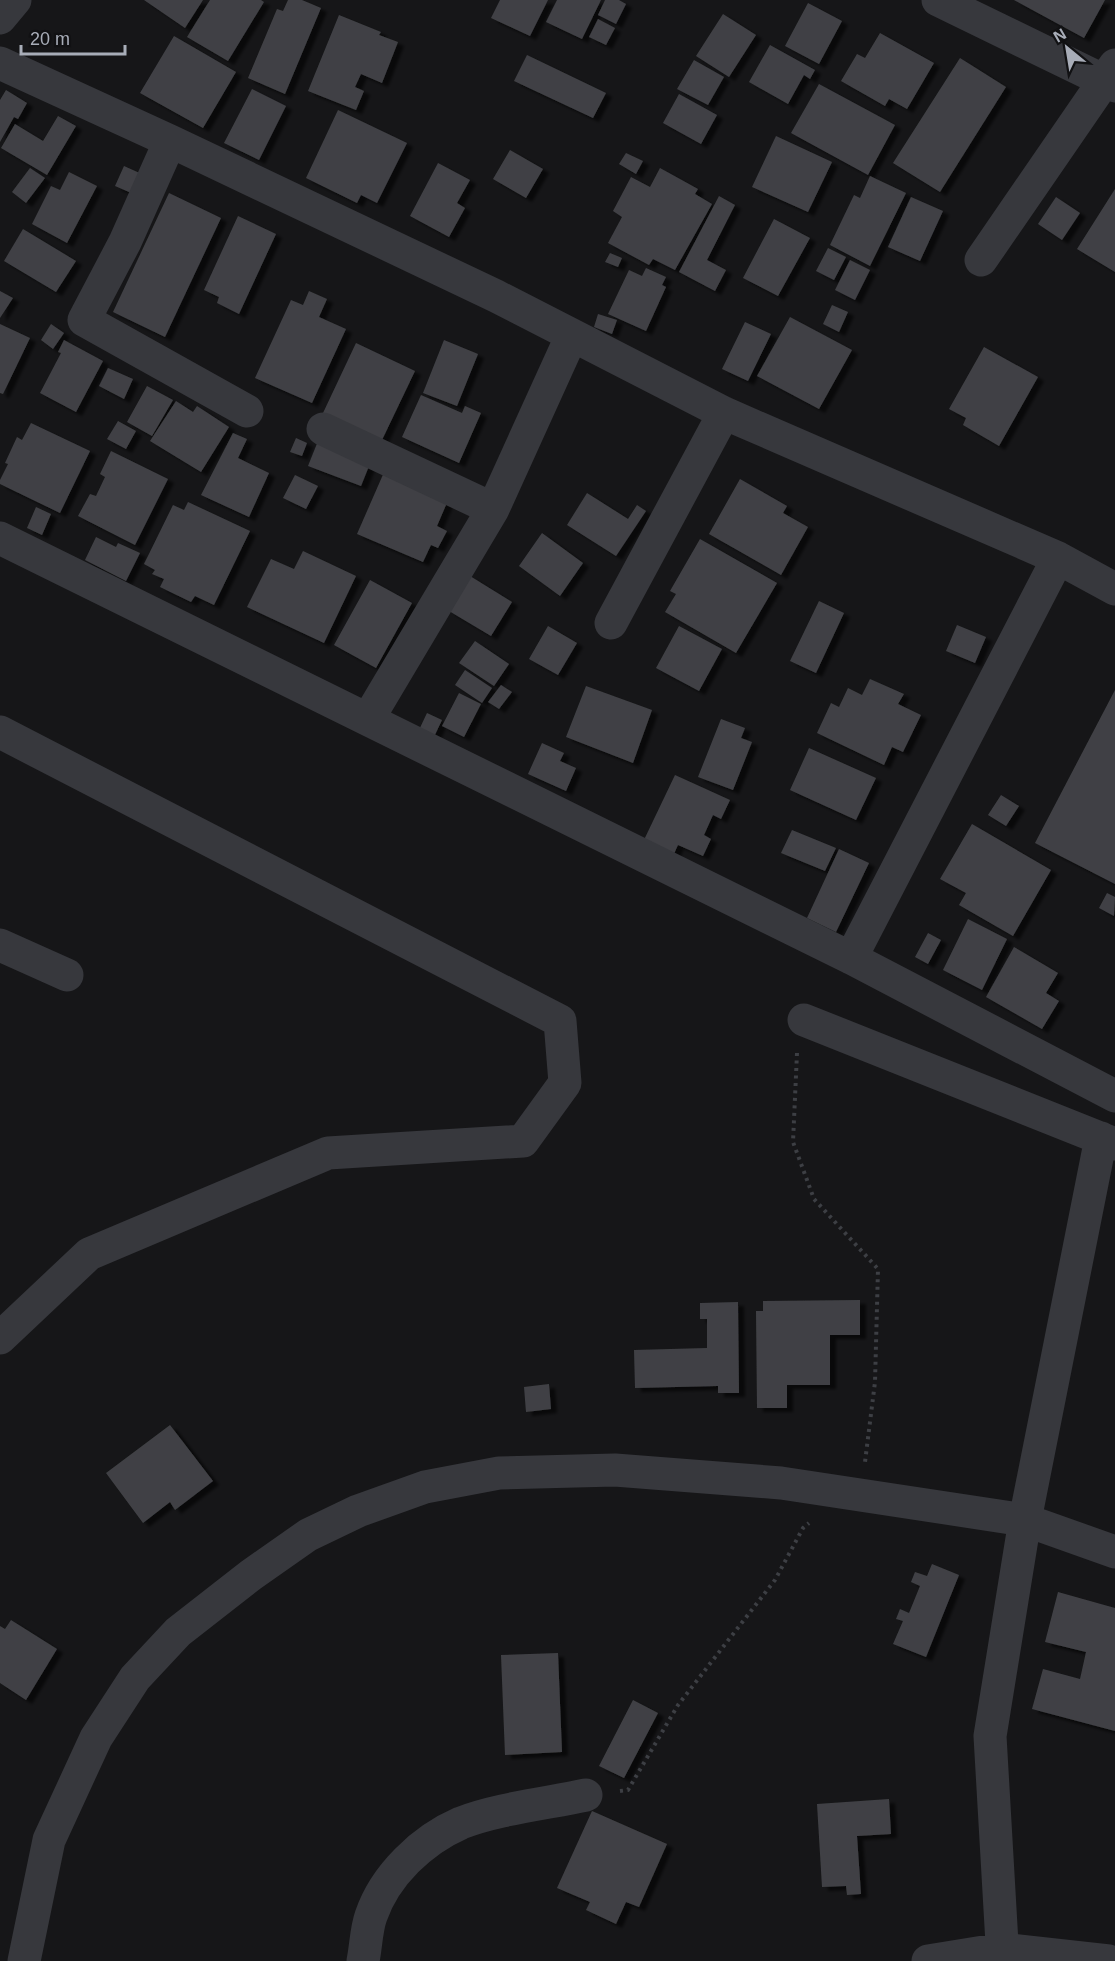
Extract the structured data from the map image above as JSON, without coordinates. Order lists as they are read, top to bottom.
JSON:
{
  "scale_bar": "20 m",
  "north": "top left"
}
